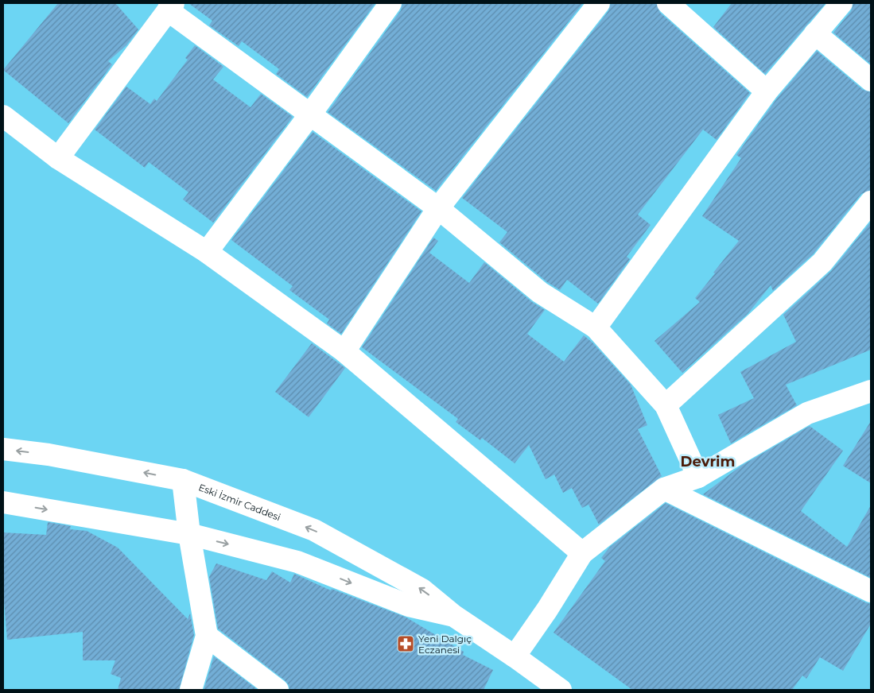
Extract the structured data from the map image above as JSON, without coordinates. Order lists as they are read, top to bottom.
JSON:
{
  "streets": {
    "street": ["Eski İzmir Caddesi"]
  },
  "districts": ["Devrim"],
  "places": {
    "pharmacy": ["Yeni Dalgıç Eczanesi"]
  }
}
